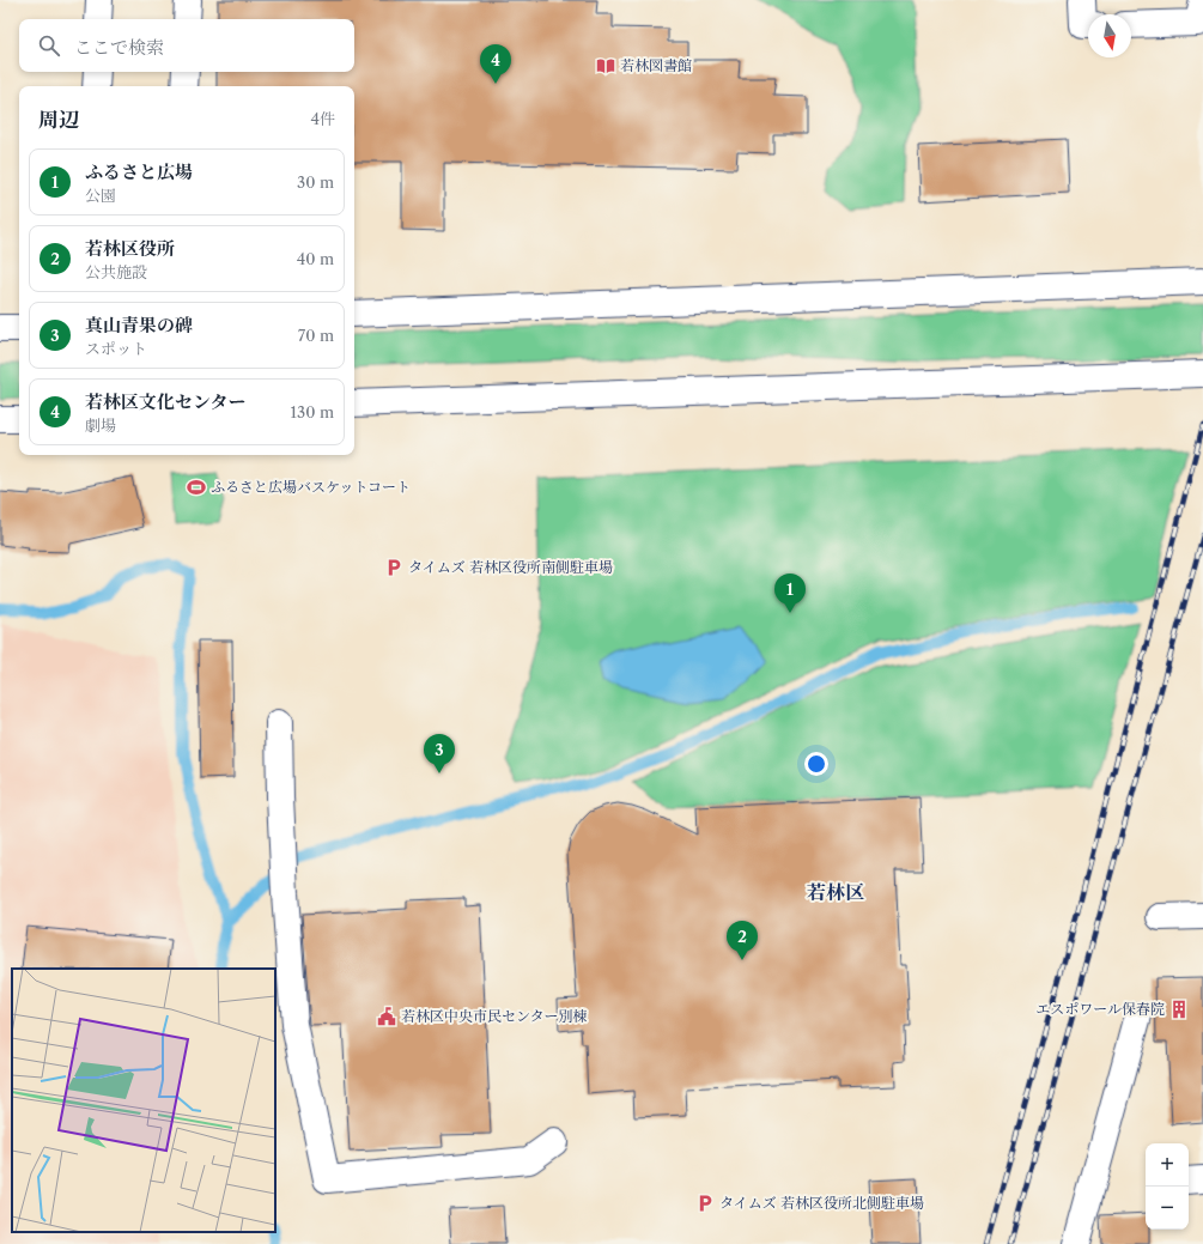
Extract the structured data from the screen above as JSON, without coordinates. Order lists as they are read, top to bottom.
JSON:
{
  "districts": ["若林区"],
  "places": {
    "library": ["若林図書館"],
    "sports": ["ふるさと広場バスケットコート"],
    "parking": ["タイムズ 若林区役所南側駐車場", "タイムズ 若林区役所北側駐車場"],
    "building": ["エスポワール保春院"],
    "public building": ["若林区中央市民センター別棟"]
  },
  "north": "bottom",
  "page": {
    "search": "ここで検索",
    "pins": [
      "4",
      "1",
      "3",
      "2"
    ],
    "heading": ["周辺", "4件"],
    "list": [
      {
        "mark": "1",
        "name": "ふるさと広場",
        "note": "公園",
        "value": "30 m"
      },
      {
        "mark": "2",
        "name": "若林区役所",
        "note": "公共施設",
        "value": "40 m"
      },
      {
        "mark": "3",
        "name": "真山青果の碑",
        "note": "スポット",
        "value": "70 m"
      },
      {
        "mark": "4",
        "name": "若林区文化センター",
        "note": "劇場",
        "value": "130 m"
      }
    ],
    "map_buttons": ["+", "−"]
  }
}
